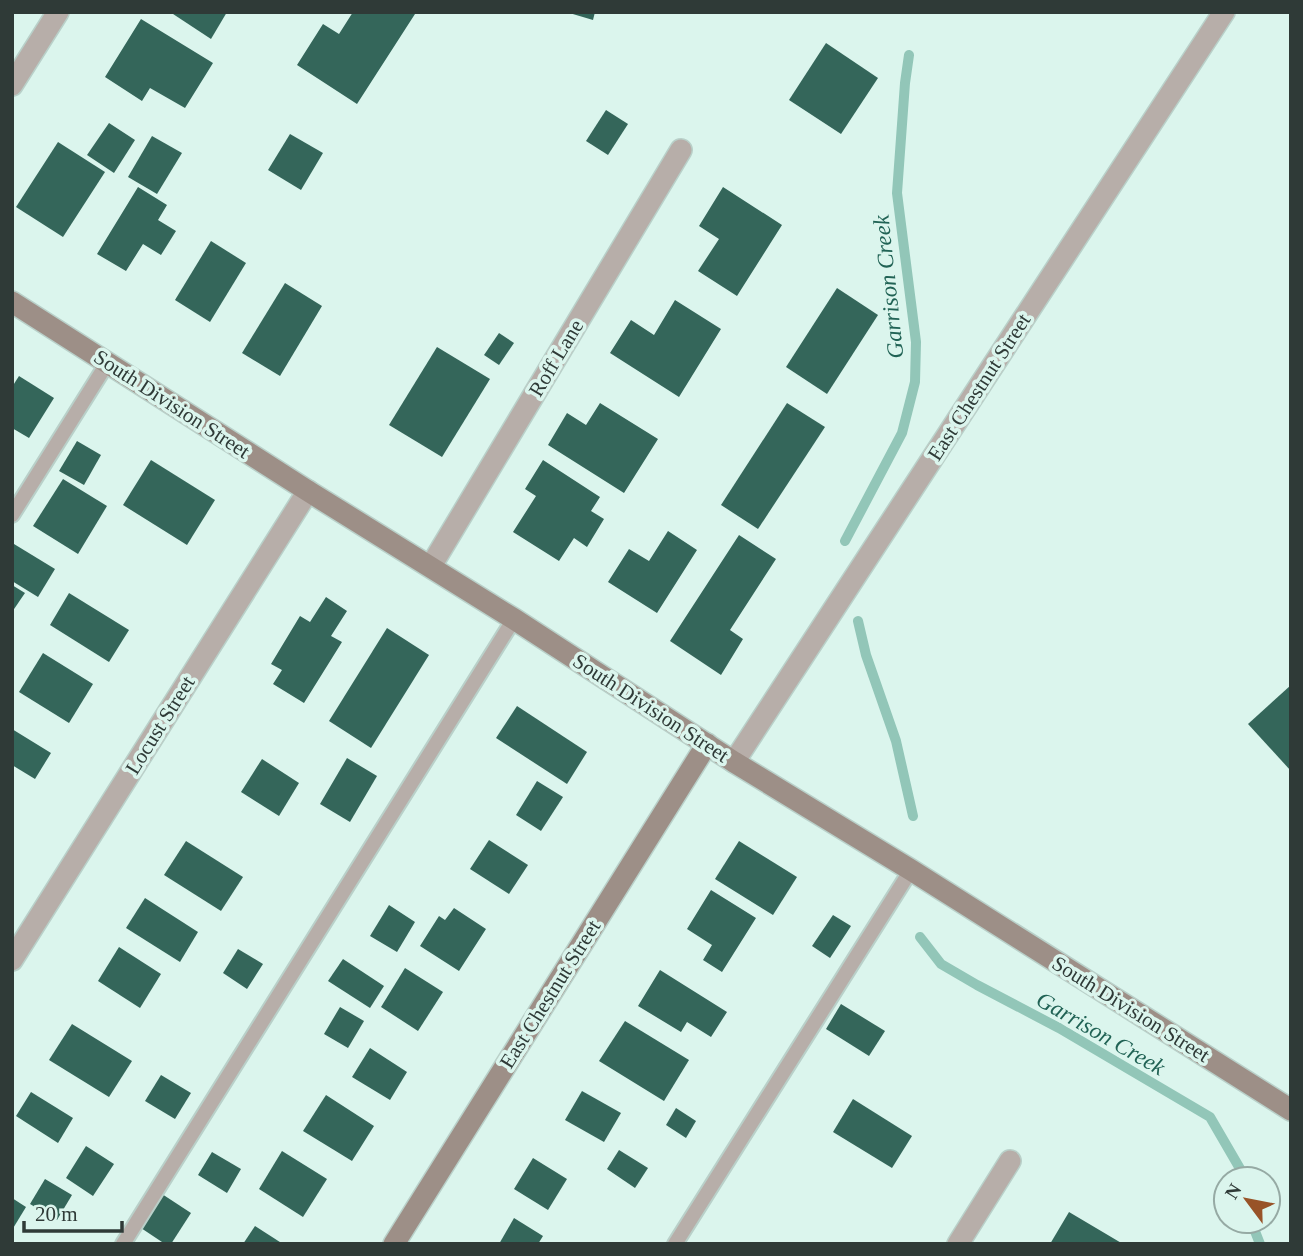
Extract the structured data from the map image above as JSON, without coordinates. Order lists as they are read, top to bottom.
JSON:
{
  "streets": {
    "street": [
      "Roff Lane",
      "East Chestnut Street",
      "South Division Street",
      "Locust Street"
    ]
  },
  "crossings": [
    ["Roff Lane", "South Division Street"],
    ["East Chestnut Street", "South Division Street"],
    ["South Division Street", "Locust Street"]
  ],
  "water": ["Garrison Creek"],
  "scale_bar": "20 m",
  "north": "top left"
}
